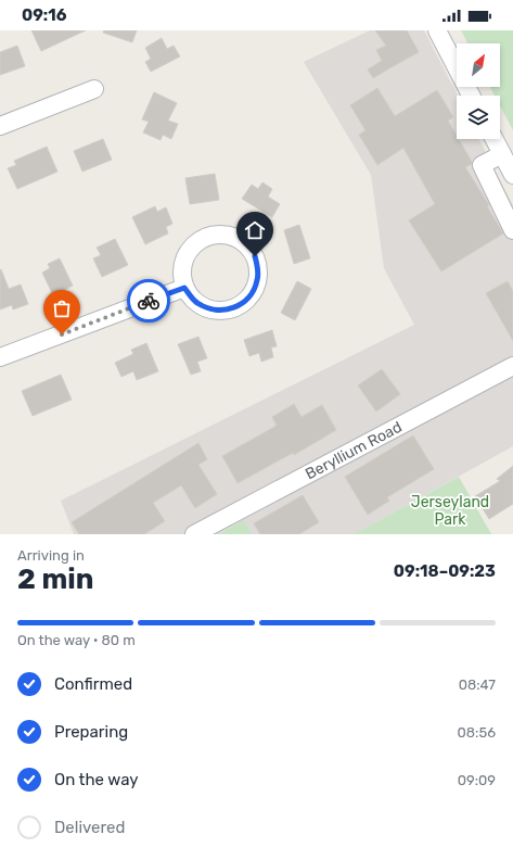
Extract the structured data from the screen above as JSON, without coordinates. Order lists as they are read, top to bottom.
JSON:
{
  "streets": {
    "street": ["Beryllium Road"]
  },
  "parks": ["Jerseyland Park"],
  "north": "top right",
  "page": {
    "status": "09:16",
    "heading": ["2 min", "Arriving in", "09:18–09:23"],
    "bar": "On the way · 80 m",
    "list": [
      ["Confirmed", "08:47"],
      ["Preparing", "08:56"],
      ["On the way", "09:09"],
      "Delivered"
    ]
  }
}
